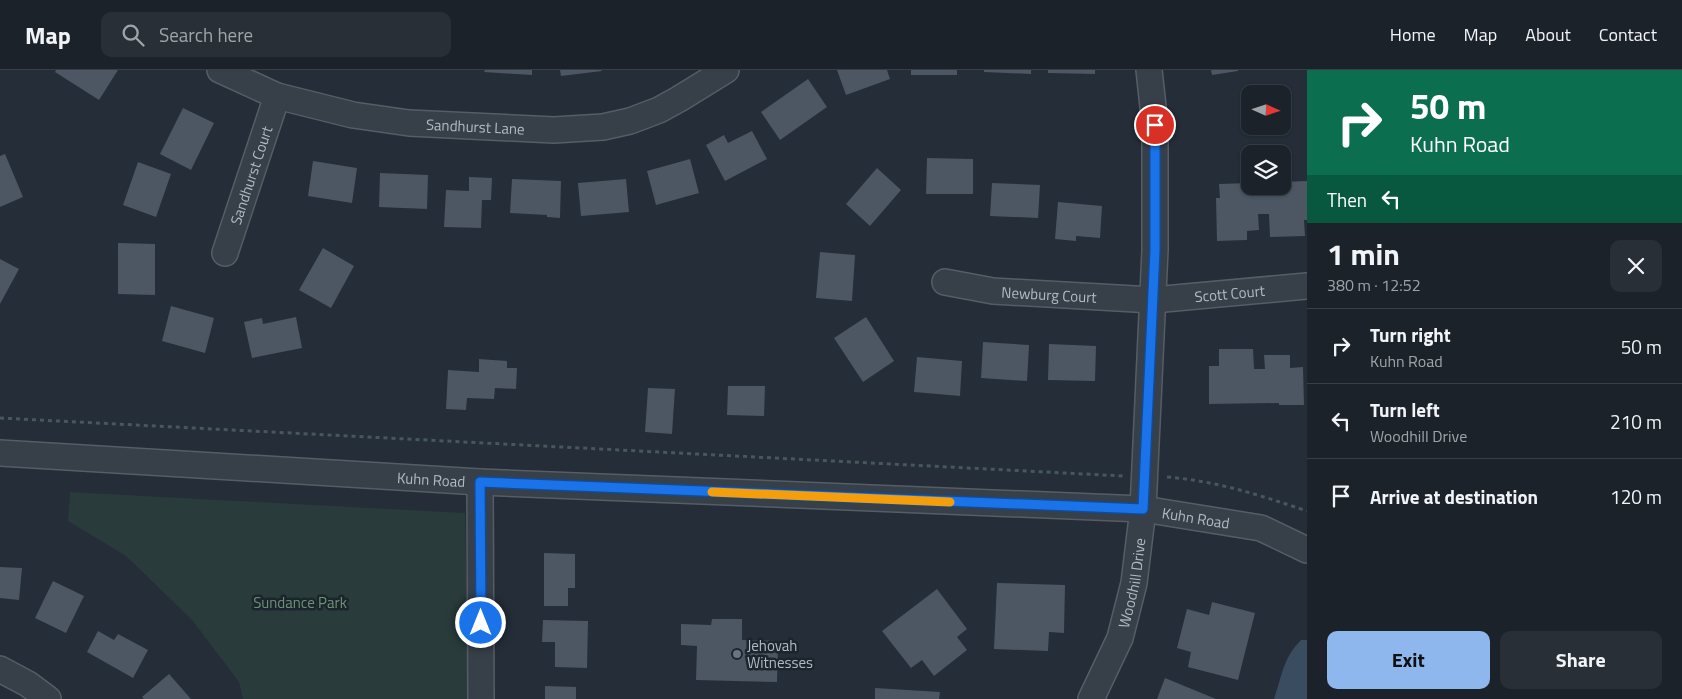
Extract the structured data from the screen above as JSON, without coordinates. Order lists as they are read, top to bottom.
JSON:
{
  "streets": {
    "street": [
      "Sandhurst Lane",
      "Sandhurst Court",
      "Newburg Court",
      "Scott Court",
      "Kuhn Road",
      "Woodhill Drive"
    ]
  },
  "crossings": [
    ["Sandhurst Lane", "Sandhurst Court"],
    ["Newburg Court", "Scott Court"],
    ["Newburg Court", "Woodhill Drive"],
    ["Scott Court", "Woodhill Drive"],
    ["Kuhn Road", "Woodhill Drive"]
  ],
  "parks": ["Sundance Park"],
  "places": ["Jehovah Witnesses"],
  "north": "right",
  "page": {
    "header": "Map",
    "search": "Search here",
    "nav": [
      "Home",
      "Map",
      "About",
      "Contact"
    ],
    "turn": ["50 m", "Kuhn Road"],
    "then": "Then",
    "heading": ["1 min", "380 m · 12:52"],
    "list": [
      {
        "name": "Turn right",
        "note": "Kuhn Road",
        "value": "50 m"
      },
      {
        "name": "Turn left",
        "note": "Woodhill Drive",
        "value": "210 m"
      },
      {
        "name": "Arrive at destination",
        "value": "120 m"
      }
    ],
    "buttons": ["Exit", "Share"]
  }
}
